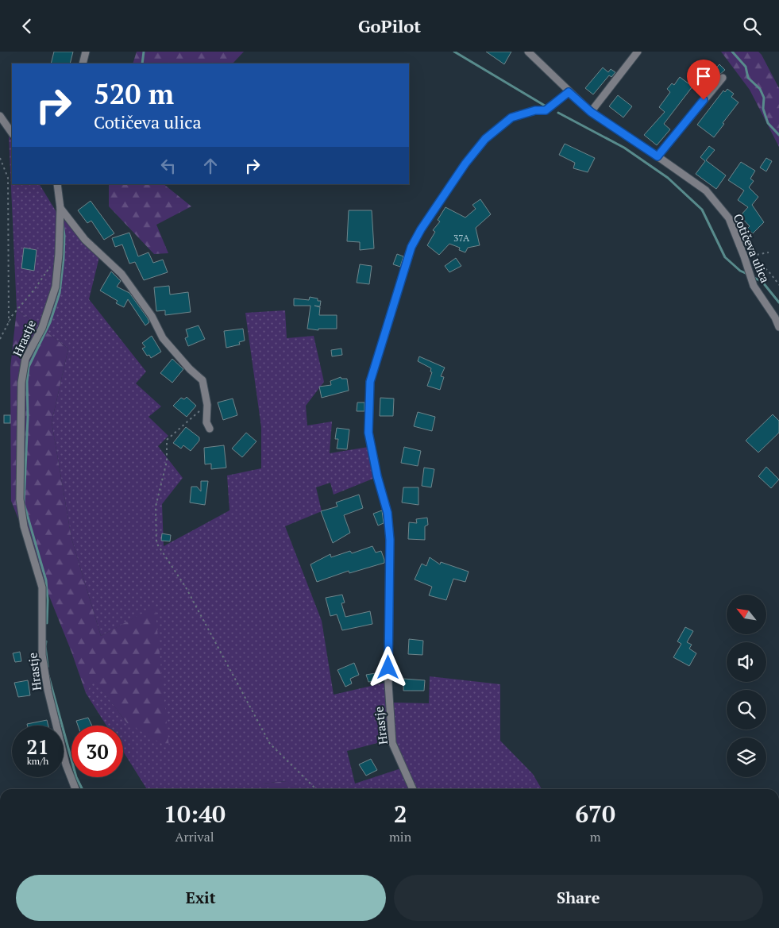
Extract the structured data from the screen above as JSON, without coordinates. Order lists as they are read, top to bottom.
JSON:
{
  "streets": {
    "street": ["Cotičeva ulica", "Hrastje"]
  },
  "crossings": [
    ["Cotičeva ulica", "Hrastje"]
  ],
  "house_numbers": ["37A"],
  "north": "top left",
  "page": {
    "header": "GoPilot",
    "turn": ["520 m", "Cotičeva ulica"],
    "speed": "21 km/h",
    "limit": "30",
    "eta": [
      "10:40",
      "Arrival",
      "2",
      "min",
      "670",
      "m"
    ],
    "buttons": ["Exit", "Share"]
  }
}
